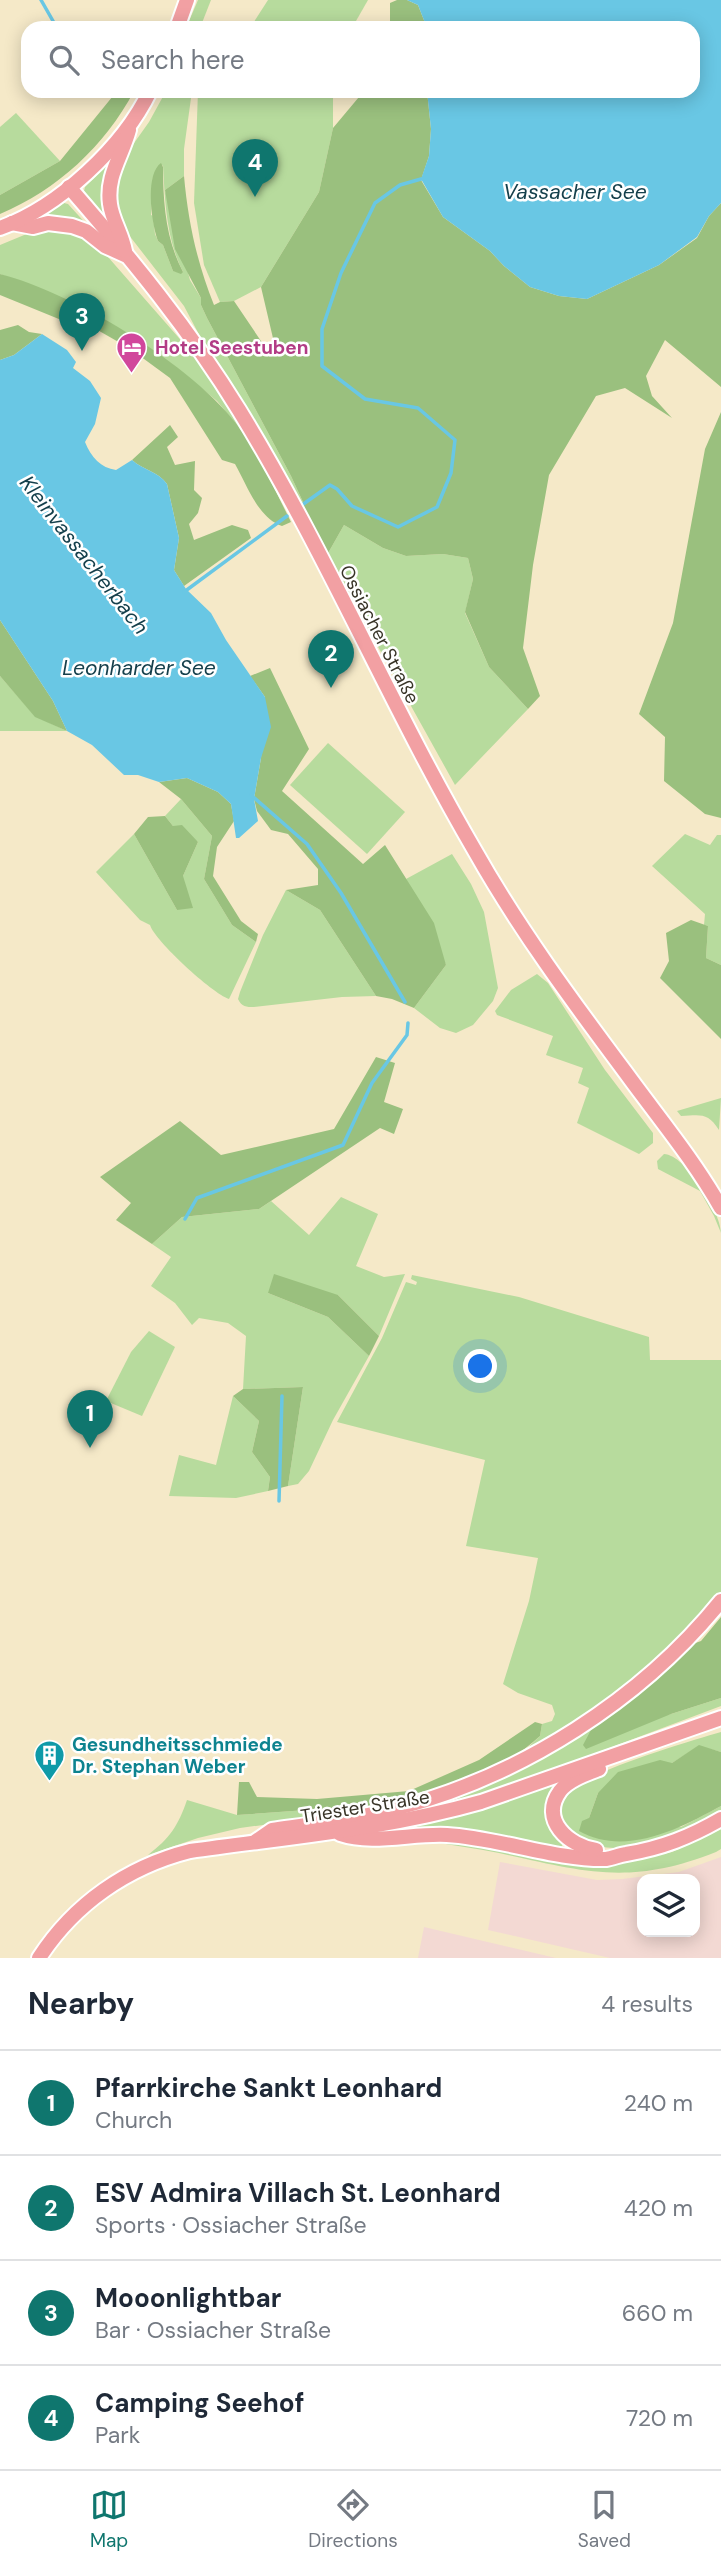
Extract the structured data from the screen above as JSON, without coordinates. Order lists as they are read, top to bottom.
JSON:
{
  "streets": {
    "main road": ["Ossiacher Straße", "Triester Straße"]
  },
  "water": ["Vassacher See", "Kleinvassacherbach", "Leonharder See"],
  "places": {
    "hotel": ["Hotel Seestuben"],
    "building": ["Gesundheitsschmiede Dr. Stephan Weber"]
  },
  "page": {
    "search": "Search here",
    "pins": [
      "4",
      "3",
      "2",
      "1"
    ],
    "heading": ["Nearby", "4 results"],
    "list": [
      {
        "mark": "1",
        "name": "Pfarrkirche Sankt Leonhard",
        "note": "Church",
        "value": "240 m"
      },
      {
        "mark": "2",
        "name": "ESV Admira Villach St. Leonhard",
        "note": "Sports · Ossiacher Straße",
        "value": "420 m"
      },
      {
        "mark": "3",
        "name": "Mooonlightbar",
        "note": "Bar · Ossiacher Straße",
        "value": "660 m"
      },
      {
        "mark": "4",
        "name": "Camping Seehof",
        "note": "Park",
        "value": "720 m"
      }
    ],
    "nav": ["Map", "Directions", "Saved"]
  }
}
